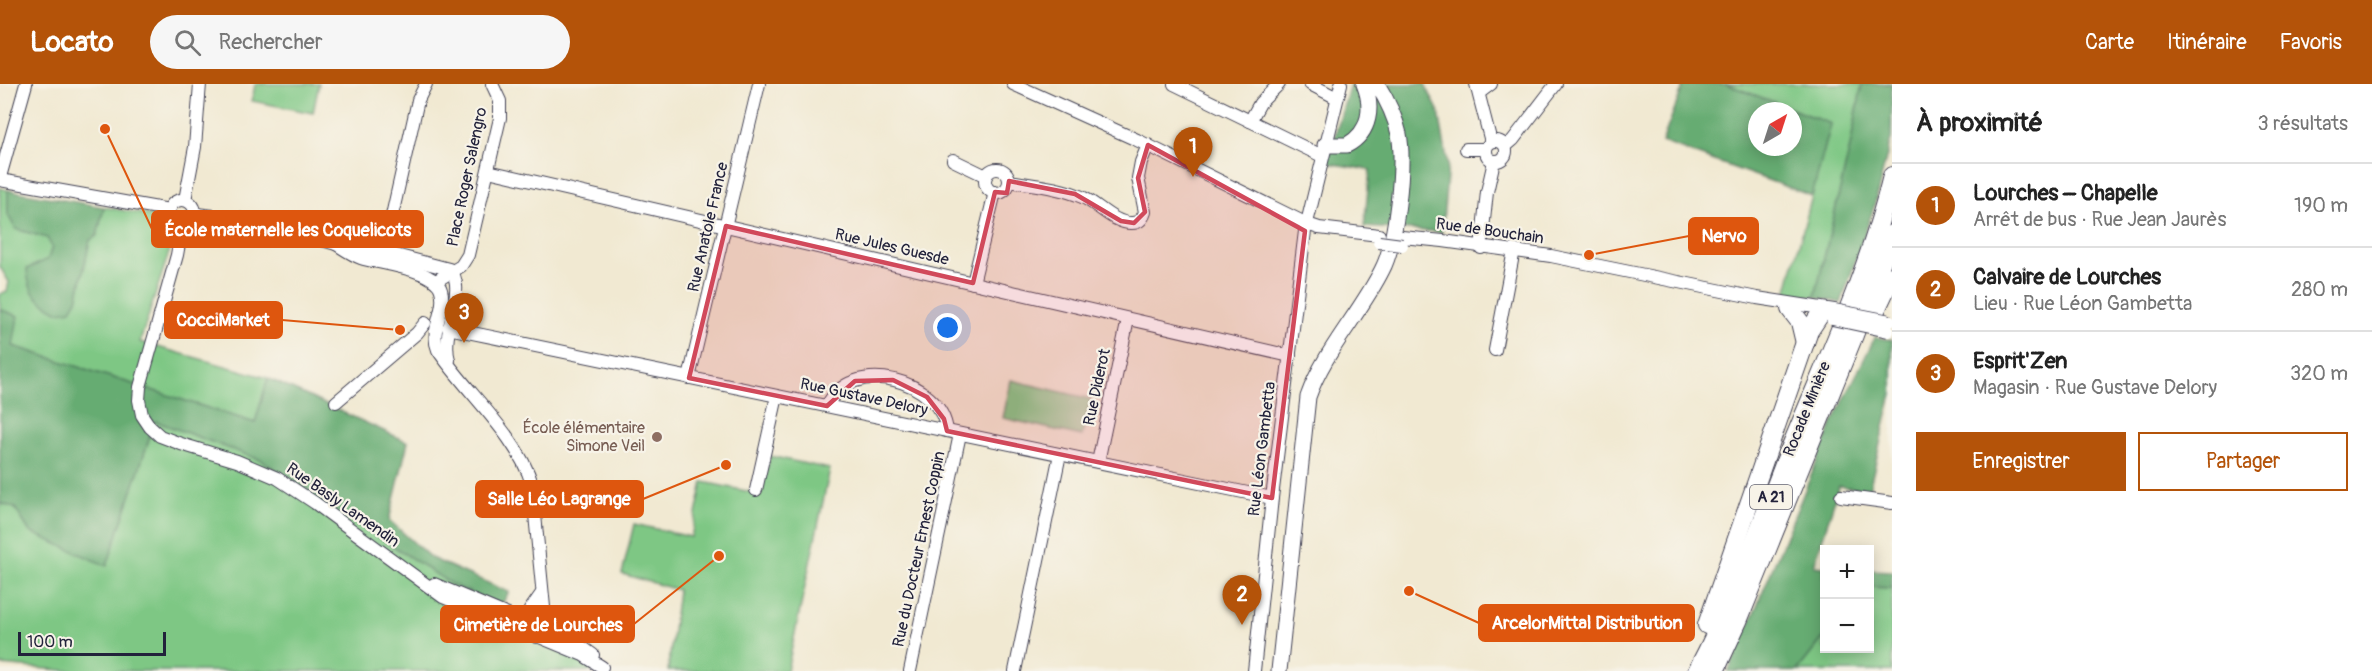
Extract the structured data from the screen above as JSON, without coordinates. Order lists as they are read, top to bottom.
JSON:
{
  "streets": {
    "highway": ["Rocade Minière", "A 21"],
    "street": [
      "Place Roger Salengro",
      "Rue Anatole France",
      "Rue de Bouchain",
      "Rue Jules Guesde",
      "Rue Diderot",
      "Rue Gustave Delory",
      "Rue Léon Gambetta",
      "Rue Basly Lamendin",
      "Rue du Docteur Ernest Coppin"
    ]
  },
  "crossings": [
    ["Place Roger Salengro", "Rue Jules Guesde"],
    ["Rue Anatole France", "Rue Jules Guesde"],
    ["Rue Anatole France", "Rue Gustave Delory"],
    ["Rue de Bouchain", "Rue Léon Gambetta"],
    ["Rue Jules Guesde", "Rue Diderot"],
    ["Rue Jules Guesde", "Rue Léon Gambetta"],
    ["Rue Diderot", "Rue Gustave Delory"],
    ["Rue Gustave Delory", "Rue Léon Gambetta"],
    ["Rue Gustave Delory", "Rue du Docteur Ernest Coppin"]
  ],
  "places": [
    "École maternelle les Coquelicots",
    "Nervo",
    "CocciMarket",
    "École élémentaire Simone Veil",
    "Salle Léo Lagrange",
    "Cimetière de Lourches",
    "ArcelorMittal Distribution"
  ],
  "scale_bar": "100 m",
  "north": "top right",
  "page": {
    "header": "Locato",
    "search": "Rechercher",
    "nav": ["Carte", "Itinéraire", "Favoris"],
    "heading": ["À proximité", "3 résultats"],
    "pins": ["1", "3", "2"],
    "list": [
      {
        "mark": "1",
        "name": "Lourches – Chapelle",
        "note": "Arrêt de bus · Rue Jean Jaurès",
        "value": "190 m"
      },
      {
        "mark": "2",
        "name": "Calvaire de Lourches",
        "note": "Lieu · Rue Léon Gambetta",
        "value": "280 m"
      },
      {
        "mark": "3",
        "name": "Esprit'Zen",
        "note": "Magasin · Rue Gustave Delory",
        "value": "320 m"
      }
    ],
    "buttons": ["Enregistrer", "Partager"],
    "map_buttons": ["+", "−"],
    "scale": "100 m"
  }
}
